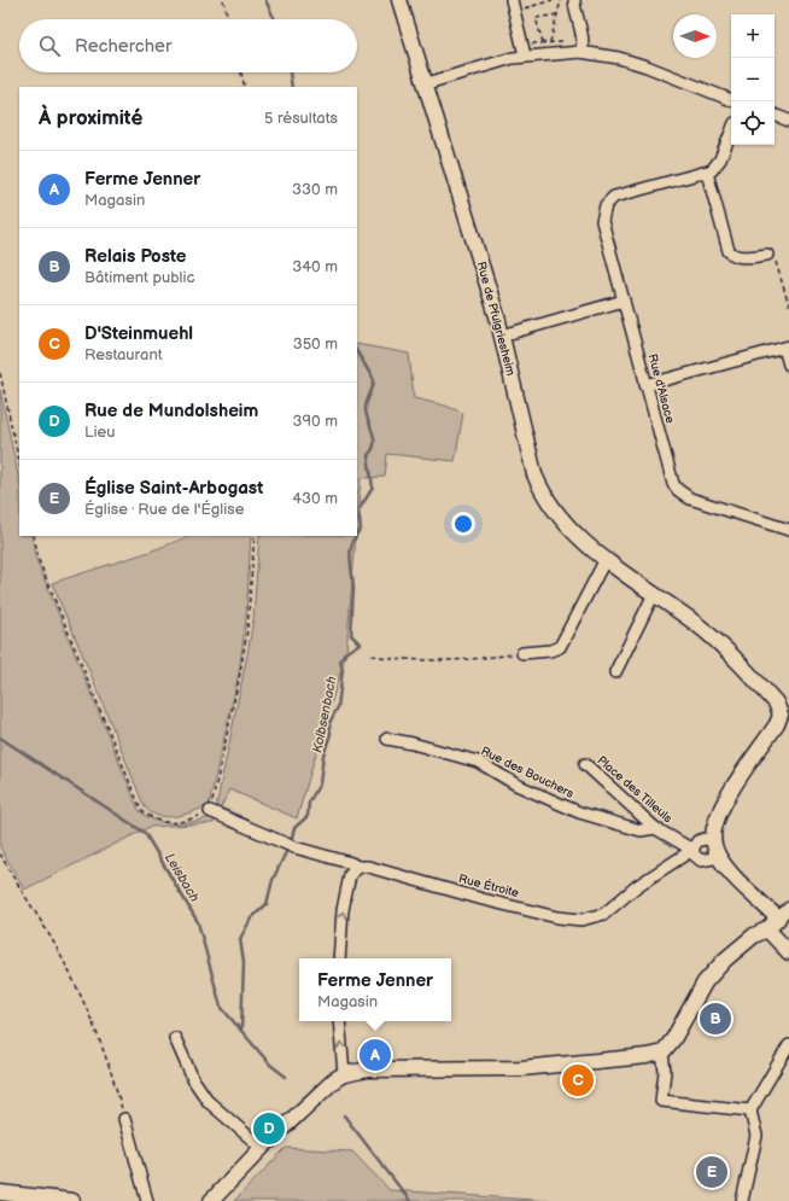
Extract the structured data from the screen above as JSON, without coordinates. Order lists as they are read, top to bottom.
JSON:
{
  "streets": {
    "main road": ["Rue de Pfulgriesheim"],
    "street": [
      "Rue d'Alsace",
      "Rue des Bouchers",
      "Place des Tilleuls",
      "Rue Étroite"
    ]
  },
  "crossings": [
    ["Rue de Pfulgriesheim", "Place des Tilleuls"],
    ["Rue de Pfulgriesheim", "Rue Étroite"],
    ["Rue des Bouchers", "Place des Tilleuls"],
    ["Place des Tilleuls", "Rue Étroite"]
  ],
  "water": ["Kolbsenbach", "Leisbach"],
  "north": "right",
  "page": {
    "map_buttons": ["+", "−"],
    "search": "Rechercher",
    "heading": ["À proximité", "5 résultats"],
    "list": [
      {
        "mark": "A",
        "name": "Ferme Jenner",
        "note": "Magasin",
        "value": "330 m"
      },
      {
        "mark": "B",
        "name": "Relais Poste",
        "note": "Bâtiment public",
        "value": "340 m"
      },
      {
        "mark": "C",
        "name": "D'Steinmuehl",
        "note": "Restaurant",
        "value": "350 m"
      },
      {
        "mark": "D",
        "name": "Rue de Mundolsheim",
        "note": "Lieu",
        "value": "390 m"
      },
      {
        "mark": "E",
        "name": "Église Saint-Arbogast",
        "note": "Église · Rue de l'Église",
        "value": "430 m"
      }
    ],
    "popup": ["Ferme Jenner", "Magasin"],
    "pins": [
      "B",
      "A",
      "C",
      "D",
      "E"
    ]
  }
}
